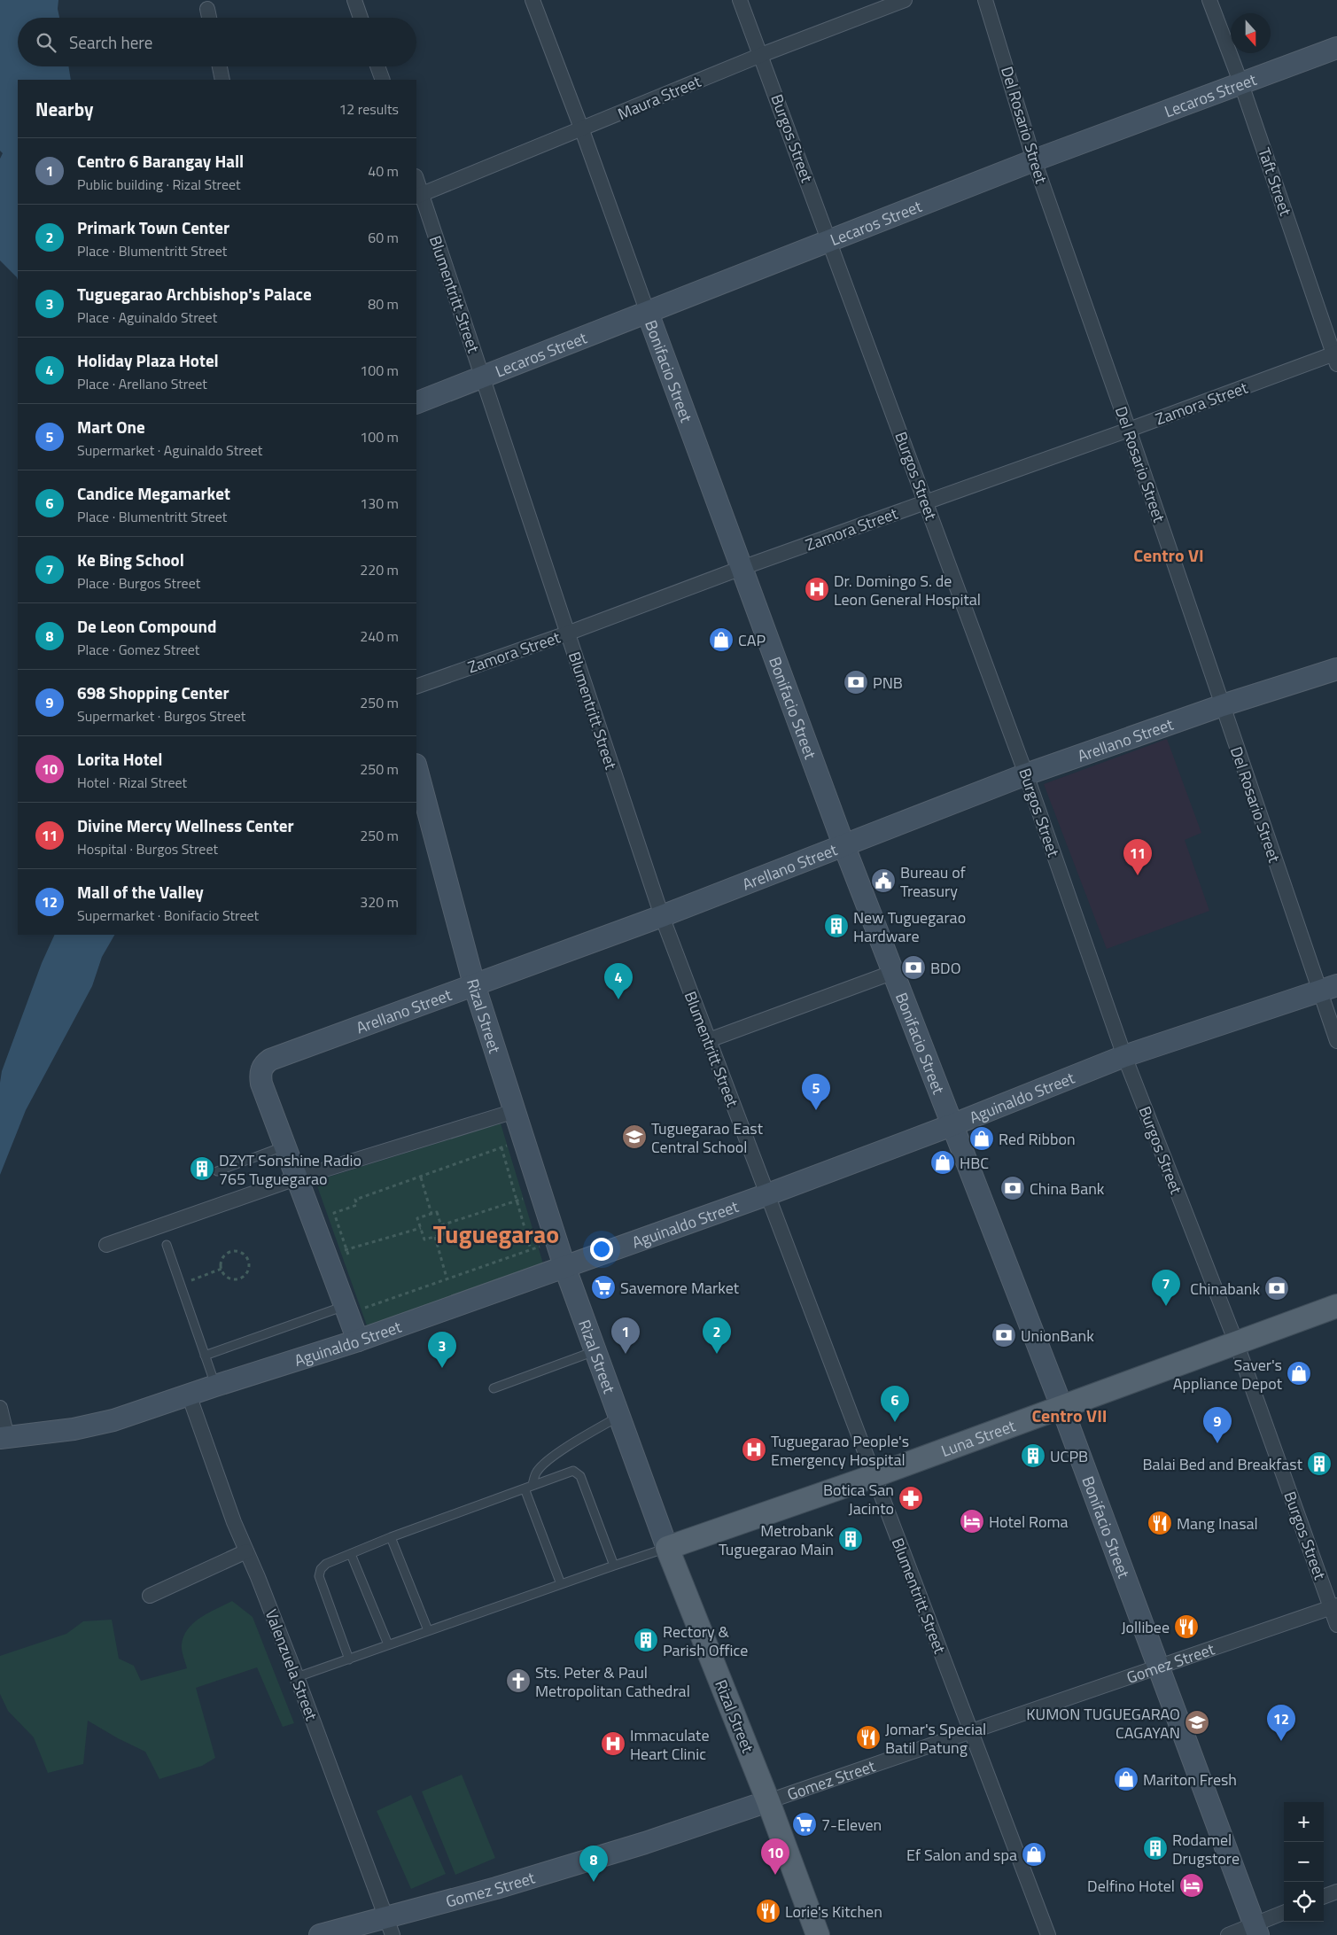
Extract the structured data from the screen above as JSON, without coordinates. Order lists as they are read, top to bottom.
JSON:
{
  "streets": {
    "main road": ["Rizal Street", "Luna Street"],
    "street": [
      "Lecaros Street",
      "Maura Street",
      "Del Rosario Street",
      "Burgos Street",
      "Taft Street",
      "Blumentritt Street",
      "Bonifacio Street",
      "Zamora Street",
      "Arellano Street",
      "Aguinaldo Street",
      "Gomez Street",
      "Valenzuela Street"
    ]
  },
  "crossings": [
    ["Lecaros Street", "Del Rosario Street"],
    ["Lecaros Street", "Burgos Street"],
    ["Lecaros Street", "Taft Street"],
    ["Lecaros Street", "Blumentritt Street"],
    ["Lecaros Street", "Bonifacio Street"],
    ["Maura Street", "Burgos Street"],
    ["Maura Street", "Blumentritt Street"],
    ["Maura Street", "Bonifacio Street"],
    ["Del Rosario Street", "Zamora Street"],
    ["Del Rosario Street", "Arellano Street"],
    ["Del Rosario Street", "Aguinaldo Street"],
    ["Burgos Street", "Zamora Street"],
    ["Burgos Street", "Arellano Street"],
    ["Burgos Street", "Aguinaldo Street"],
    ["Burgos Street", "Luna Street"],
    ["Burgos Street", "Gomez Street"],
    ["Taft Street", "Zamora Street"],
    ["Blumentritt Street", "Zamora Street"],
    ["Blumentritt Street", "Arellano Street"],
    ["Blumentritt Street", "Aguinaldo Street"],
    ["Blumentritt Street", "Luna Street"],
    ["Blumentritt Street", "Gomez Street"],
    ["Bonifacio Street", "Zamora Street"],
    ["Bonifacio Street", "Arellano Street"],
    ["Bonifacio Street", "Aguinaldo Street"],
    ["Bonifacio Street", "Luna Street"],
    ["Bonifacio Street", "Gomez Street"],
    ["Arellano Street", "Rizal Street"],
    ["Rizal Street", "Aguinaldo Street"],
    ["Rizal Street", "Luna Street"],
    ["Rizal Street", "Gomez Street"],
    ["Aguinaldo Street", "Valenzuela Street"],
    ["Gomez Street", "Valenzuela Street"]
  ],
  "districts": ["Centro VI", "Tuguegarao", "Centro VII"],
  "places": {
    "hospital": ["Dr. Domingo S. de Leon General Hospital", "Tuguegarao People's Emergency Hospital", "Immaculate Heart Clinic"],
    "shop": [
      "CAP",
      "Red Ribbon",
      "HBC",
      "Saver's Appliance Depot",
      "Mariton Fresh",
      "Ef Salon and spa"
    ],
    "bank": [
      "PNB",
      "BDO",
      "China Bank",
      "Chinabank",
      "UnionBank"
    ],
    "public building": ["Bureau of Treasury"],
    "building": [
      "New Tuguegarao Hardware",
      "DZYT Sonshine Radio 765 Tuguegarao",
      "UCPB",
      "Balai Bed and Breakfast",
      "Metrobank Tuguegarao Main",
      "Rectory & Parish Office",
      "Rodamel Drugstore"
    ],
    "school or university": ["Tuguegarao East Central School", "KUMON TUGUEGARAO CAGAYAN"],
    "supermarket": ["Savemore Market", "7-Eleven"],
    "pharmacy": ["Botica San Jacinto"],
    "hotel": ["Hotel Roma", "Delfino Hotel"],
    "restaurant": [
      "Mang Inasal",
      "Jollibee",
      "Jomar's Special Batil Patung",
      "Lorie's Kitchen"
    ],
    "church": ["Sts. Peter & Paul Metropolitan Cathedral"]
  },
  "north": "bottom",
  "page": {
    "search": "Search here",
    "heading": ["Nearby", "12 results"],
    "list": [
      {
        "mark": "1",
        "name": "Centro 6 Barangay Hall",
        "note": "Public building · Rizal Street",
        "value": "40 m"
      },
      {
        "mark": "2",
        "name": "Primark Town Center",
        "note": "Place · Blumentritt Street",
        "value": "60 m"
      },
      {
        "mark": "3",
        "name": "Tuguegarao Archbishop's Palace",
        "note": "Place · Aguinaldo Street",
        "value": "80 m"
      },
      {
        "mark": "4",
        "name": "Holiday Plaza Hotel",
        "note": "Place · Arellano Street",
        "value": "100 m"
      },
      {
        "mark": "5",
        "name": "Mart One",
        "note": "Supermarket · Aguinaldo Street",
        "value": "100 m"
      },
      {
        "mark": "6",
        "name": "Candice Megamarket",
        "note": "Place · Blumentritt Street",
        "value": "130 m"
      },
      {
        "mark": "7",
        "name": "Ke Bing School",
        "note": "Place · Burgos Street",
        "value": "220 m"
      },
      {
        "mark": "8",
        "name": "De Leon Compound",
        "note": "Place · Gomez Street",
        "value": "240 m"
      },
      {
        "mark": "9",
        "name": "698 Shopping Center",
        "note": "Supermarket · Burgos Street",
        "value": "250 m"
      },
      {
        "mark": "10",
        "name": "Lorita Hotel",
        "note": "Hotel · Rizal Street",
        "value": "250 m"
      },
      {
        "mark": "11",
        "name": "Divine Mercy Wellness Center",
        "note": "Hospital · Burgos Street",
        "value": "250 m"
      },
      {
        "mark": "12",
        "name": "Mall of the Valley",
        "note": "Supermarket · Bonifacio Street",
        "value": "320 m"
      }
    ],
    "pins": [
      "11",
      "4",
      "5",
      "7",
      "1",
      "2",
      "3",
      "6",
      "9",
      "12",
      "10",
      "8"
    ],
    "map_buttons": ["+", "−"]
  }
}
